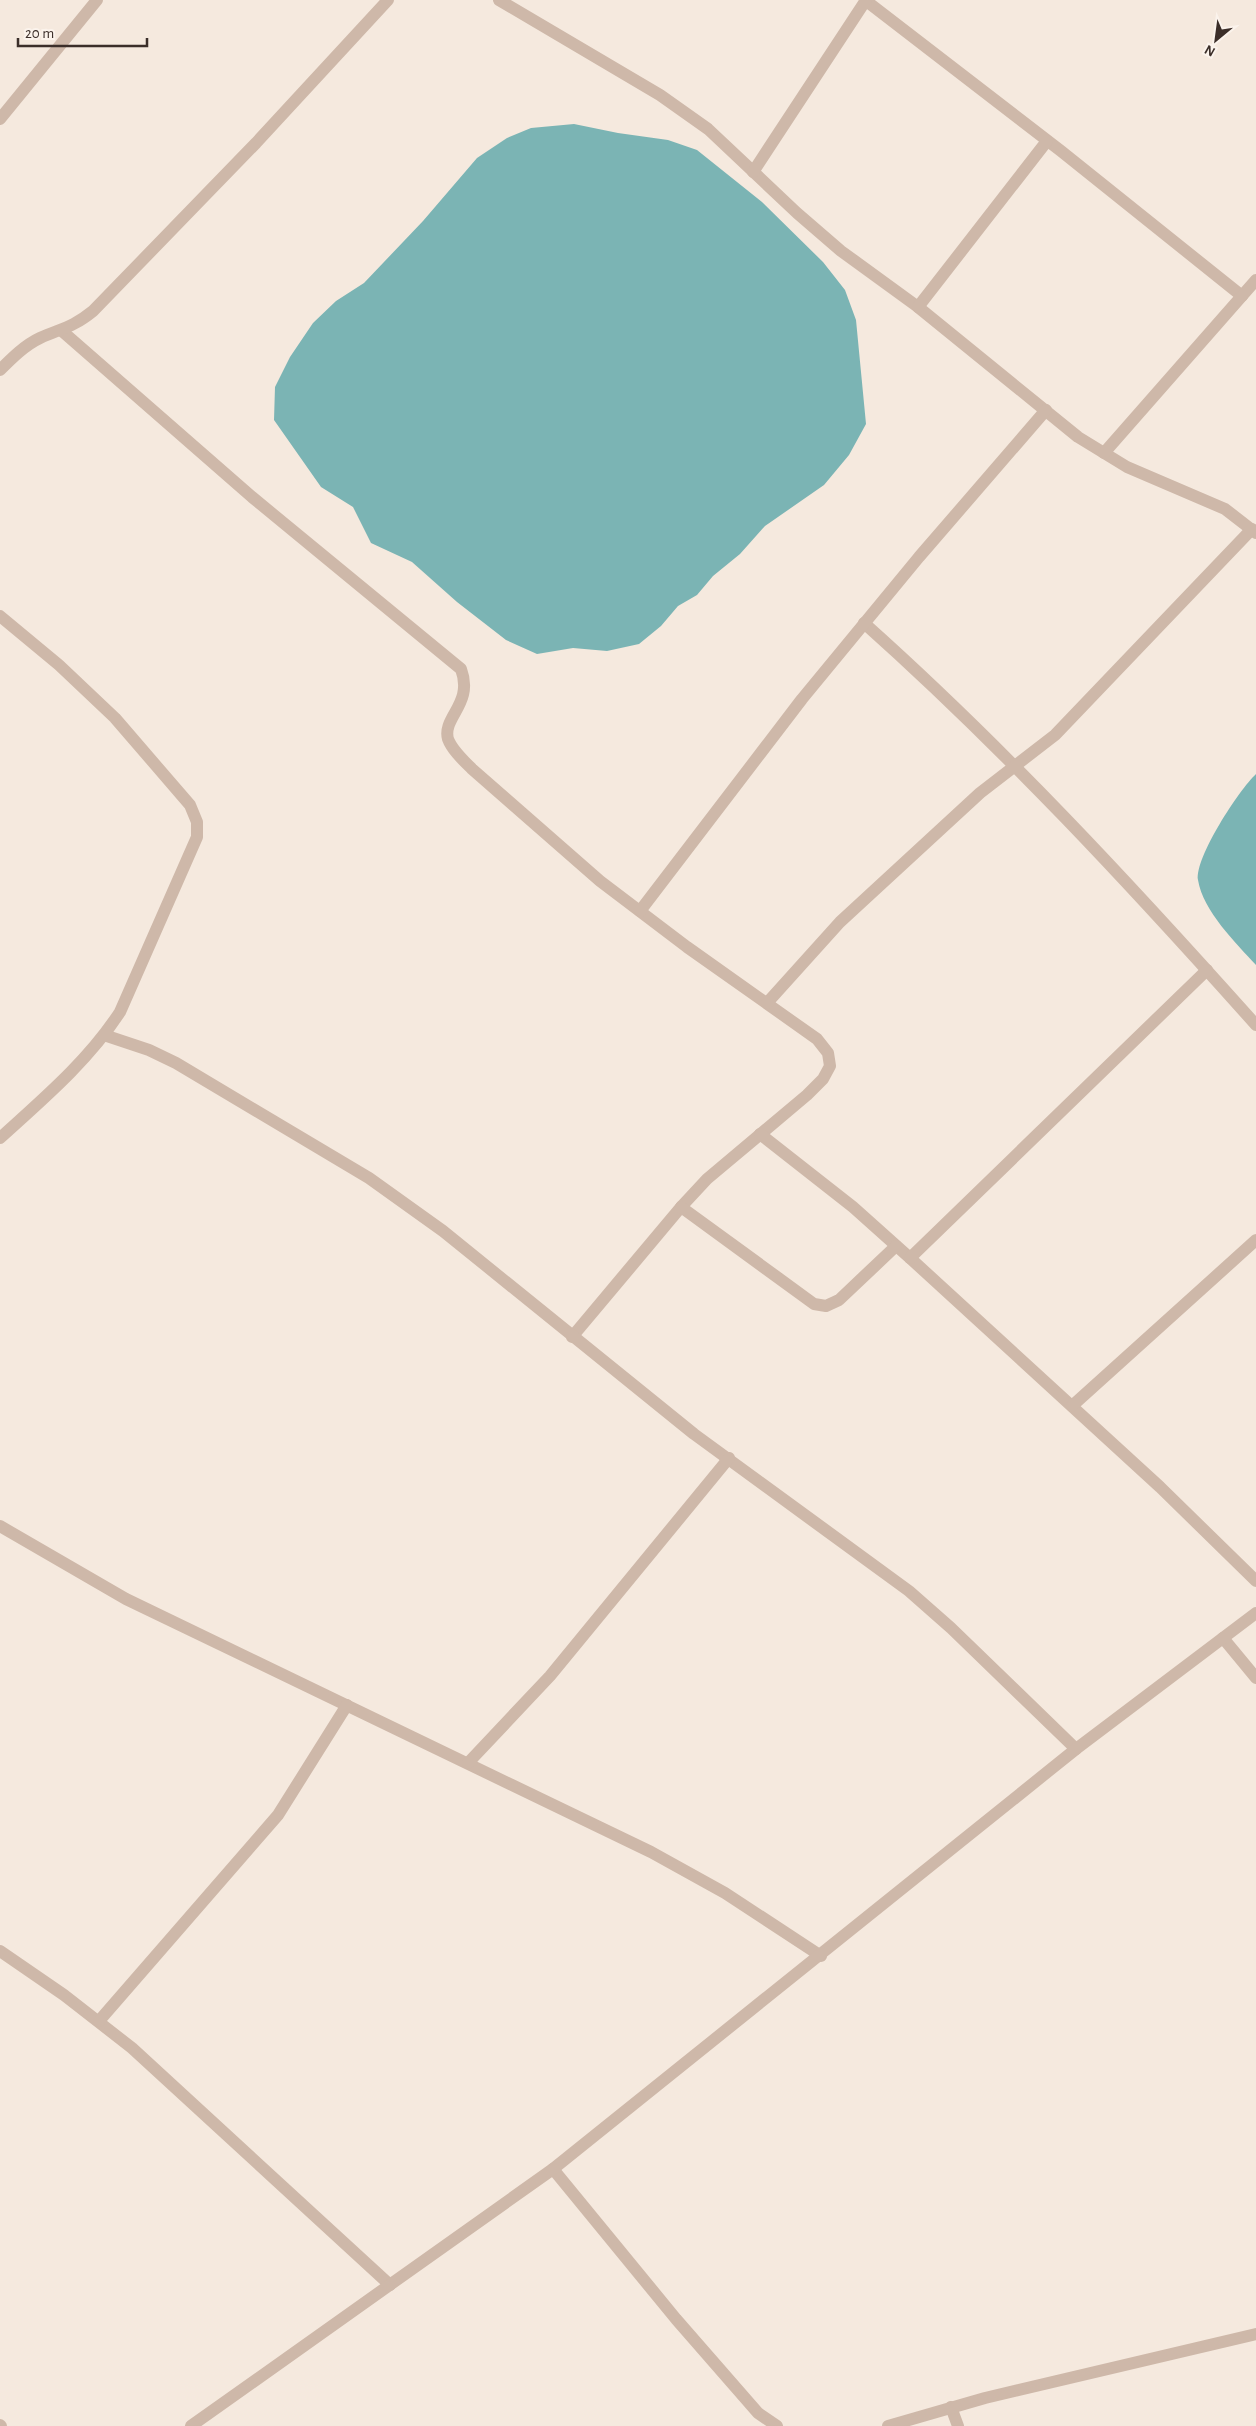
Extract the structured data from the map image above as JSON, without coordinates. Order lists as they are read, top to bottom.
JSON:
{
  "scale_bar": "20 m",
  "north": "bottom left"
}
